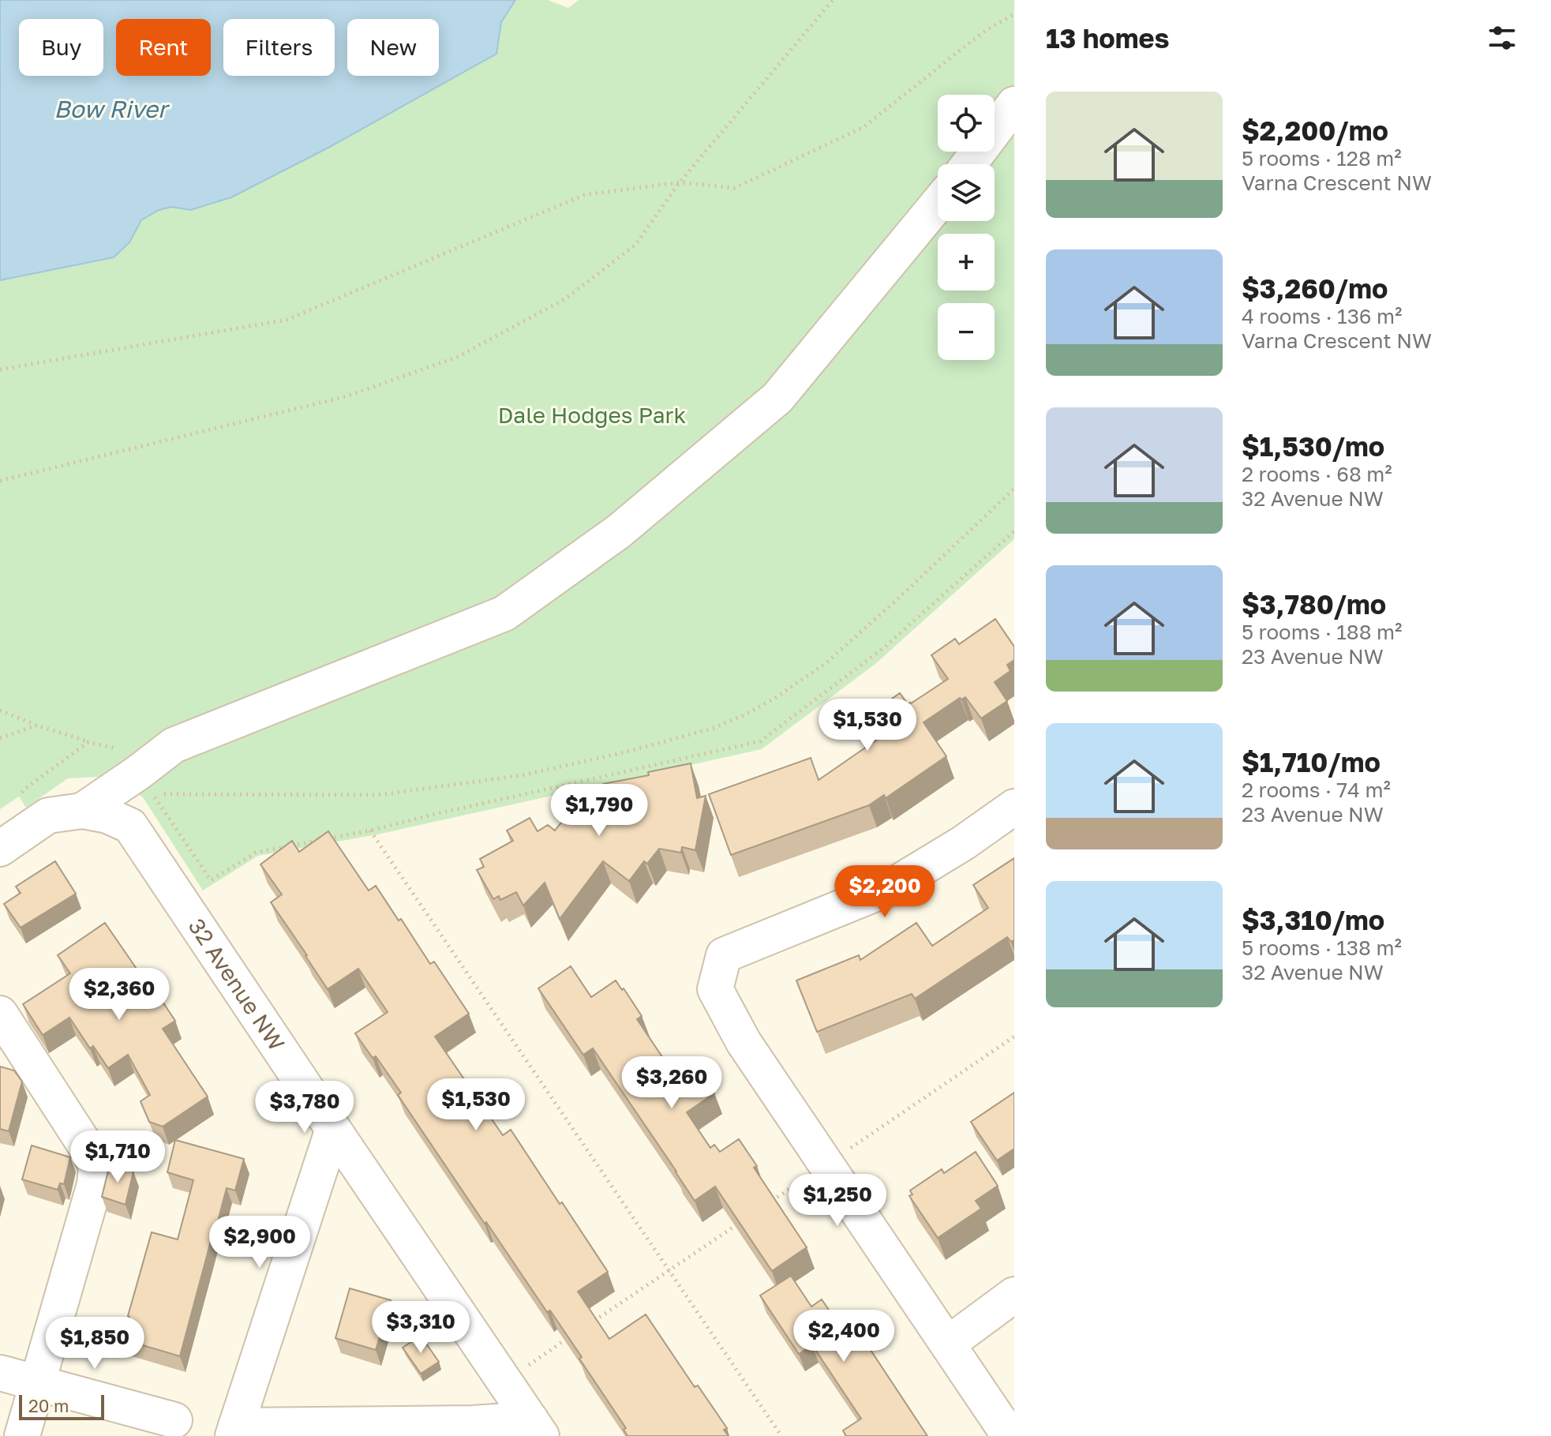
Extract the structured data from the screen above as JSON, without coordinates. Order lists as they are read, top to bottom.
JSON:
{
  "streets": {
    "street": ["32 Avenue NW"]
  },
  "water": ["Bow River"],
  "parks": ["Dale Hodges Park"],
  "scale_bar": "20 m",
  "page": {
    "heading": "13 homes",
    "chip": [
      "Buy",
      "Rent",
      "Filters",
      "New"
    ],
    "list": [
      {
        "name": "$2,200/mo",
        "note": "5 rooms · 128 m² · Varna Crescent NW"
      },
      {
        "name": "$3,260/mo",
        "note": "4 rooms · 136 m² · Varna Crescent NW"
      },
      {
        "name": "$1,530/mo",
        "note": "2 rooms · 68 m² · 32 Avenue NW"
      },
      {
        "name": "$3,780/mo",
        "note": "5 rooms · 188 m² · 23 Avenue NW"
      },
      {
        "name": "$1,710/mo",
        "note": "2 rooms · 74 m² · 23 Avenue NW"
      },
      {
        "name": "$3,310/mo",
        "note": "5 rooms · 138 m² · 32 Avenue NW"
      }
    ],
    "map_buttons": ["+", "−"],
    "price": [
      "$1,530",
      "$1,790",
      "$2,200",
      "$2,360",
      "$3,260",
      "$1,530",
      "$3,780",
      "$1,710",
      "$1,250",
      "$2,900",
      "$3,310",
      "$2,400",
      "$1,850"
    ],
    "scale": "20 m"
  }
}
